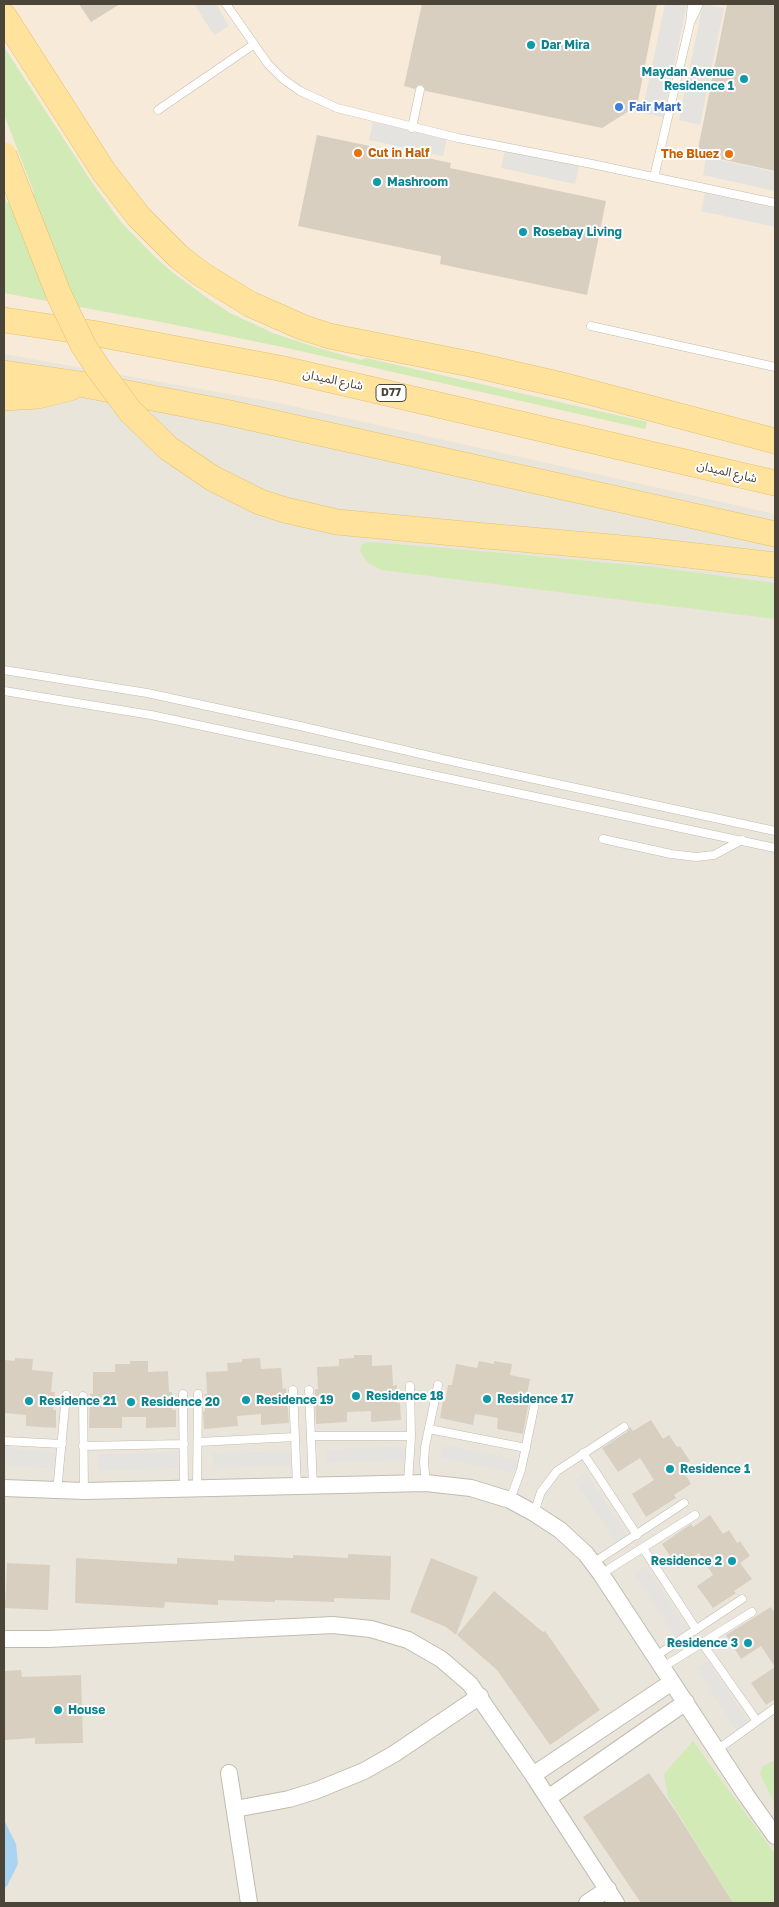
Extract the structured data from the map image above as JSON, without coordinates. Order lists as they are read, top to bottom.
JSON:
{
  "streets": {
    "main road": ["شارع الميدان", "D77"]
  },
  "places": [
    "Dar Mira",
    "Maydan Avenue Residence 1",
    "Fair Mart",
    "Cut in Half",
    "The Bluez",
    "Mashroom",
    "Rosebay Living",
    "Residence 18",
    "Residence 17",
    "Residence 19",
    "Residence 21",
    "Residence 20",
    "Residence 1",
    "Residence 2",
    "Residence 3",
    "House"
  ]
}
